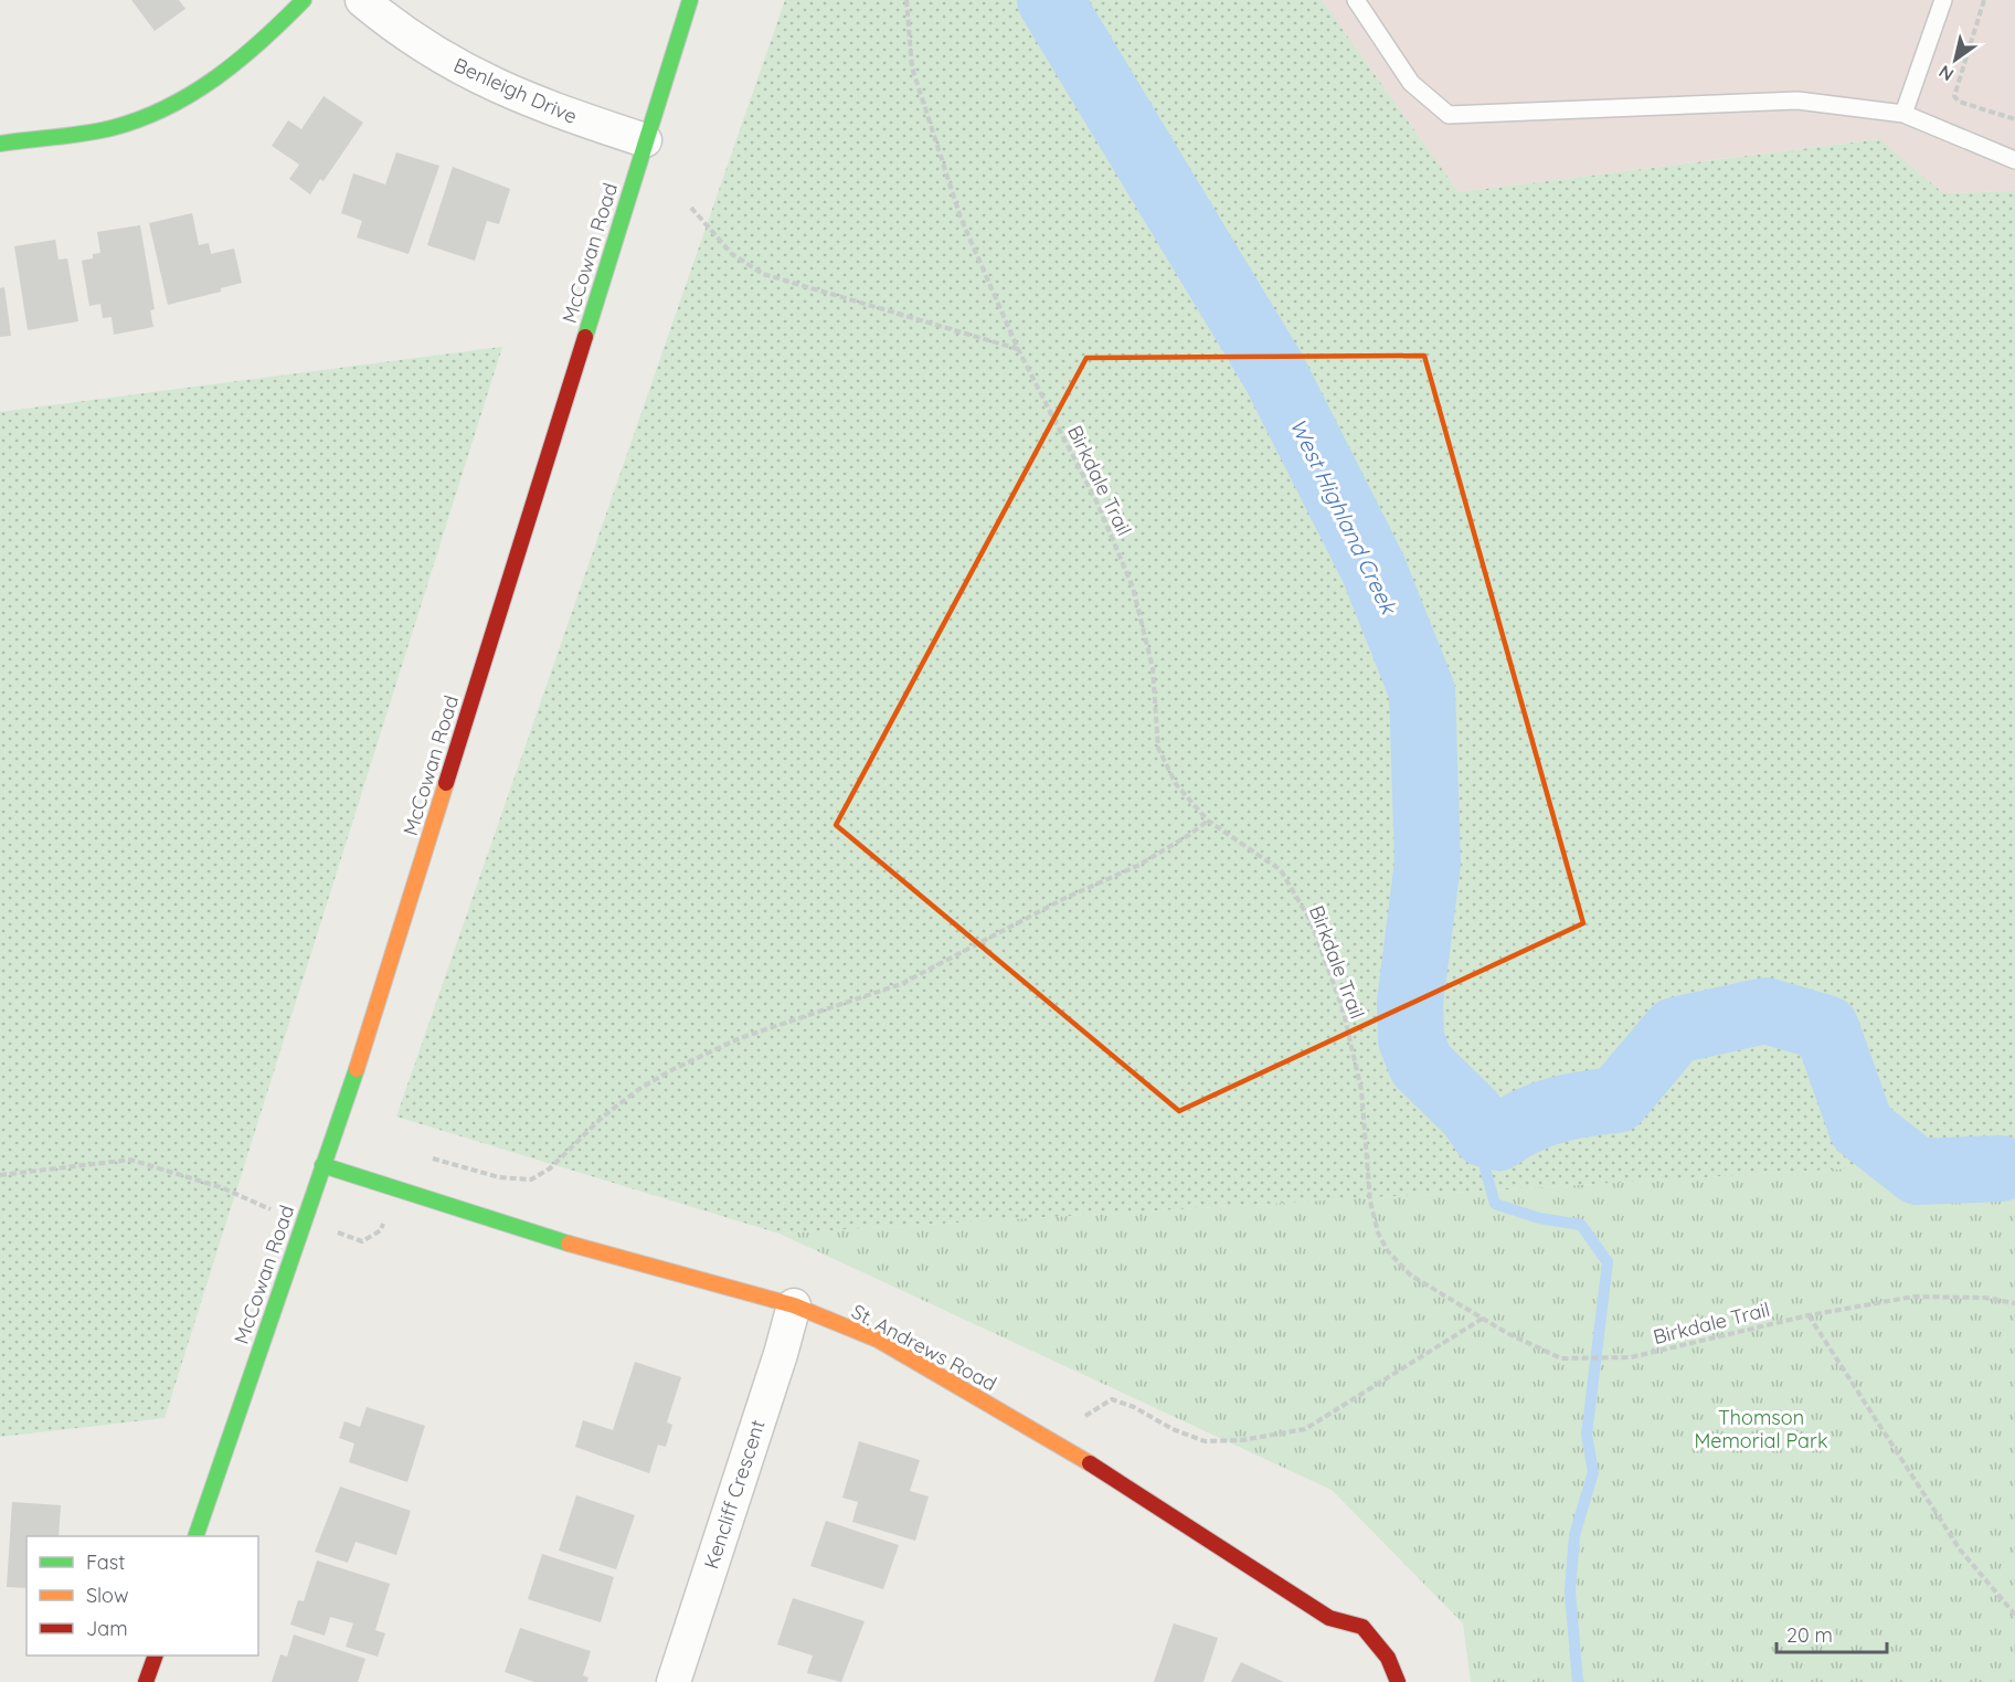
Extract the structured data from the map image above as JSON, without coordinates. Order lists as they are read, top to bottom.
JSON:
{
  "streets": {
    "main road": ["McCowan Road", "St. Andrews Road"],
    "street": ["Benleigh Drive", "Kencliff Crescent"],
    "path": ["Birkdale Trail"]
  },
  "crossings": [
    ["Benleigh Drive", "McCowan Road"],
    ["McCowan Road", "St. Andrews Road"],
    ["St. Andrews Road", "Kencliff Crescent"]
  ],
  "water": ["West Highland Creek"],
  "parks": ["Thomson Memorial Park"],
  "legend": ["Fast", "Slow", "Jam"],
  "scale_bar": "20 m",
  "north": "bottom left"
}
